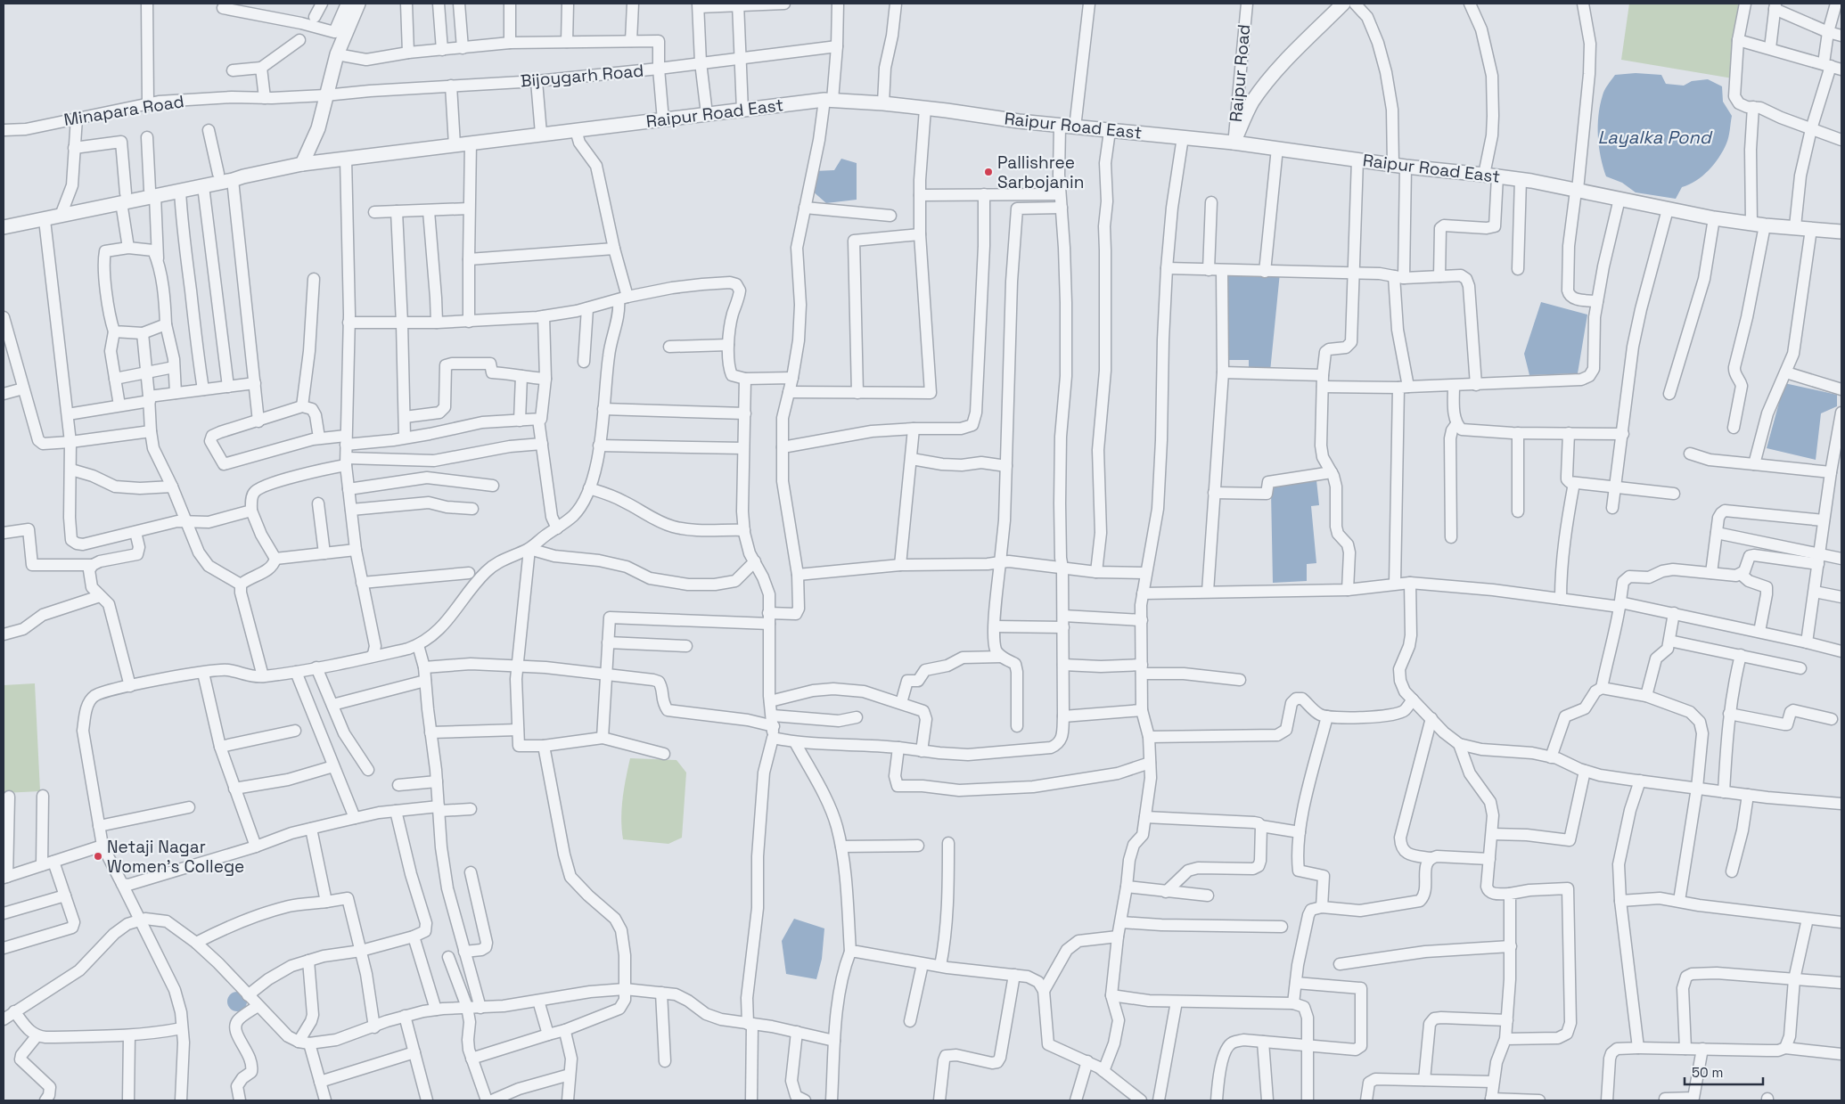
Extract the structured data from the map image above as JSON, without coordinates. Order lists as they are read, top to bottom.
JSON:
{
  "streets": {
    "street": [
      "Raipur Road",
      "Bijoygarh Road",
      "Minapara Road",
      "Raipur Road East"
    ]
  },
  "crossings": [
    ["Raipur Road", "Raipur Road East"],
    ["Bijoygarh Road", "Minapara Road"]
  ],
  "water": ["Layalka Pond"],
  "places": ["Pallishree Sarbojanin", "Netaji Nagar Women’s College"],
  "scale_bar": "50 m"
}
